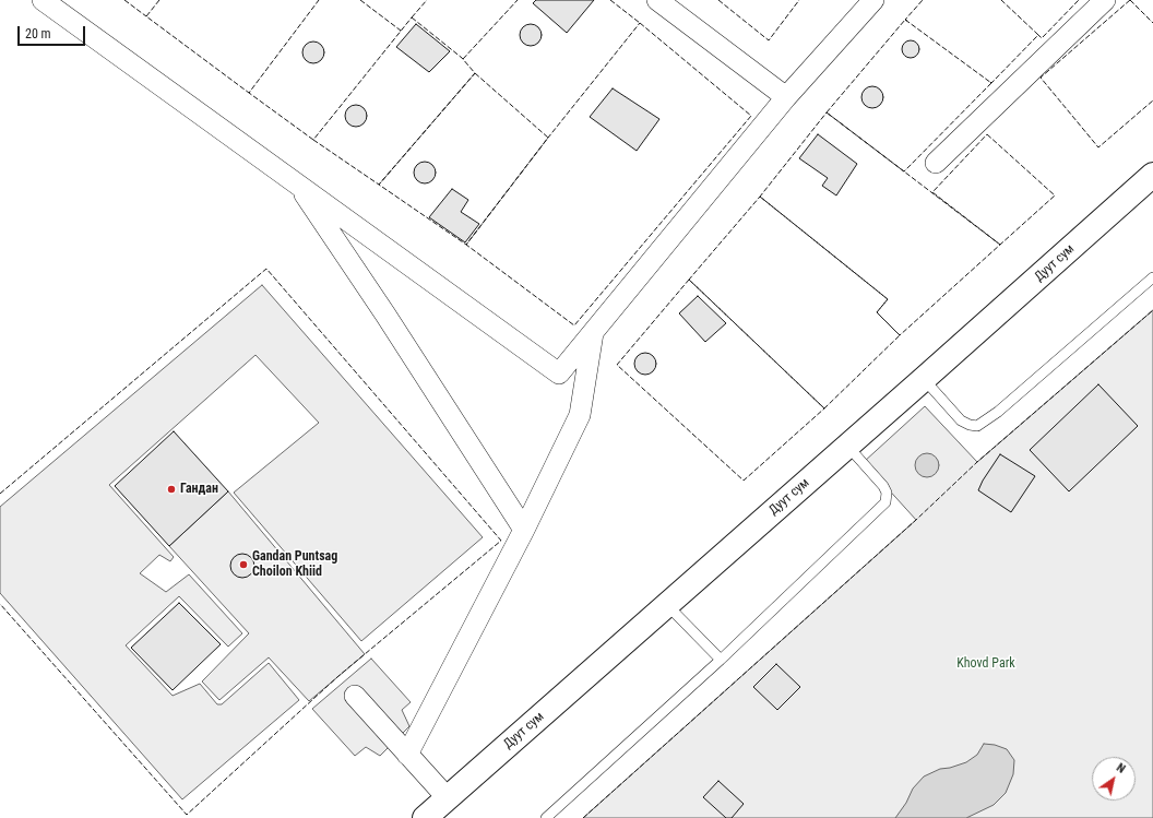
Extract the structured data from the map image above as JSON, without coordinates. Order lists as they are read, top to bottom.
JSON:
{
  "streets": {
    "main road": ["Дуут сум"]
  },
  "parks": ["Khovd Park"],
  "places": ["Гандан", "Gandan Puntsag Choilon Khiid"],
  "scale_bar": "20 m",
  "north": "top right"
}
